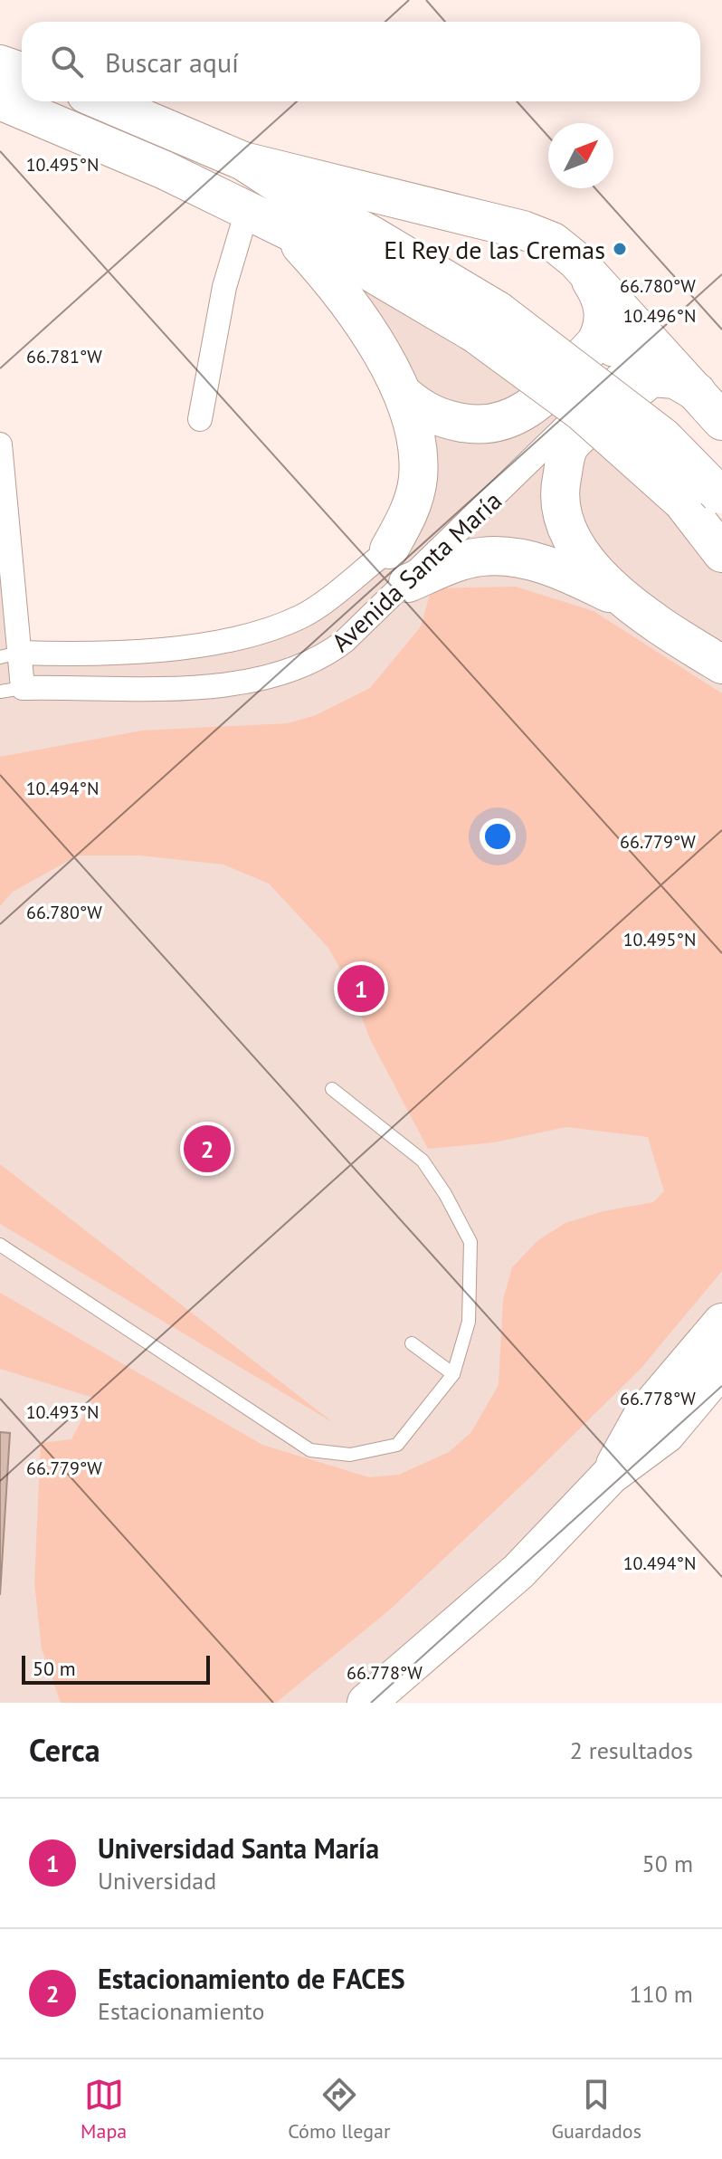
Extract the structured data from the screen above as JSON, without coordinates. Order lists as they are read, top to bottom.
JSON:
{
  "streets": {
    "street": ["Avenida Santa María"]
  },
  "places": ["El Rey de las Cremas"],
  "scale_bar": "50 m",
  "north": "top right",
  "page": {
    "search": "Buscar aquí",
    "pins": ["1", "2"],
    "scale": "50 m",
    "heading": ["Cerca", "2 resultados"],
    "list": [
      {
        "mark": "1",
        "name": "Universidad Santa María",
        "note": "Universidad",
        "value": "50 m"
      },
      {
        "mark": "2",
        "name": "Estacionamiento de FACES",
        "note": "Estacionamiento",
        "value": "110 m"
      }
    ],
    "nav": ["Mapa", "Cómo llegar", "Guardados"]
  },
  "coordinates": [
    "10.495°N",
    "66.780°W",
    "10.496°N",
    "66.781°W",
    "10.494°N",
    "66.779°W",
    "66.778°W",
    "10.493°N"
  ]
}
